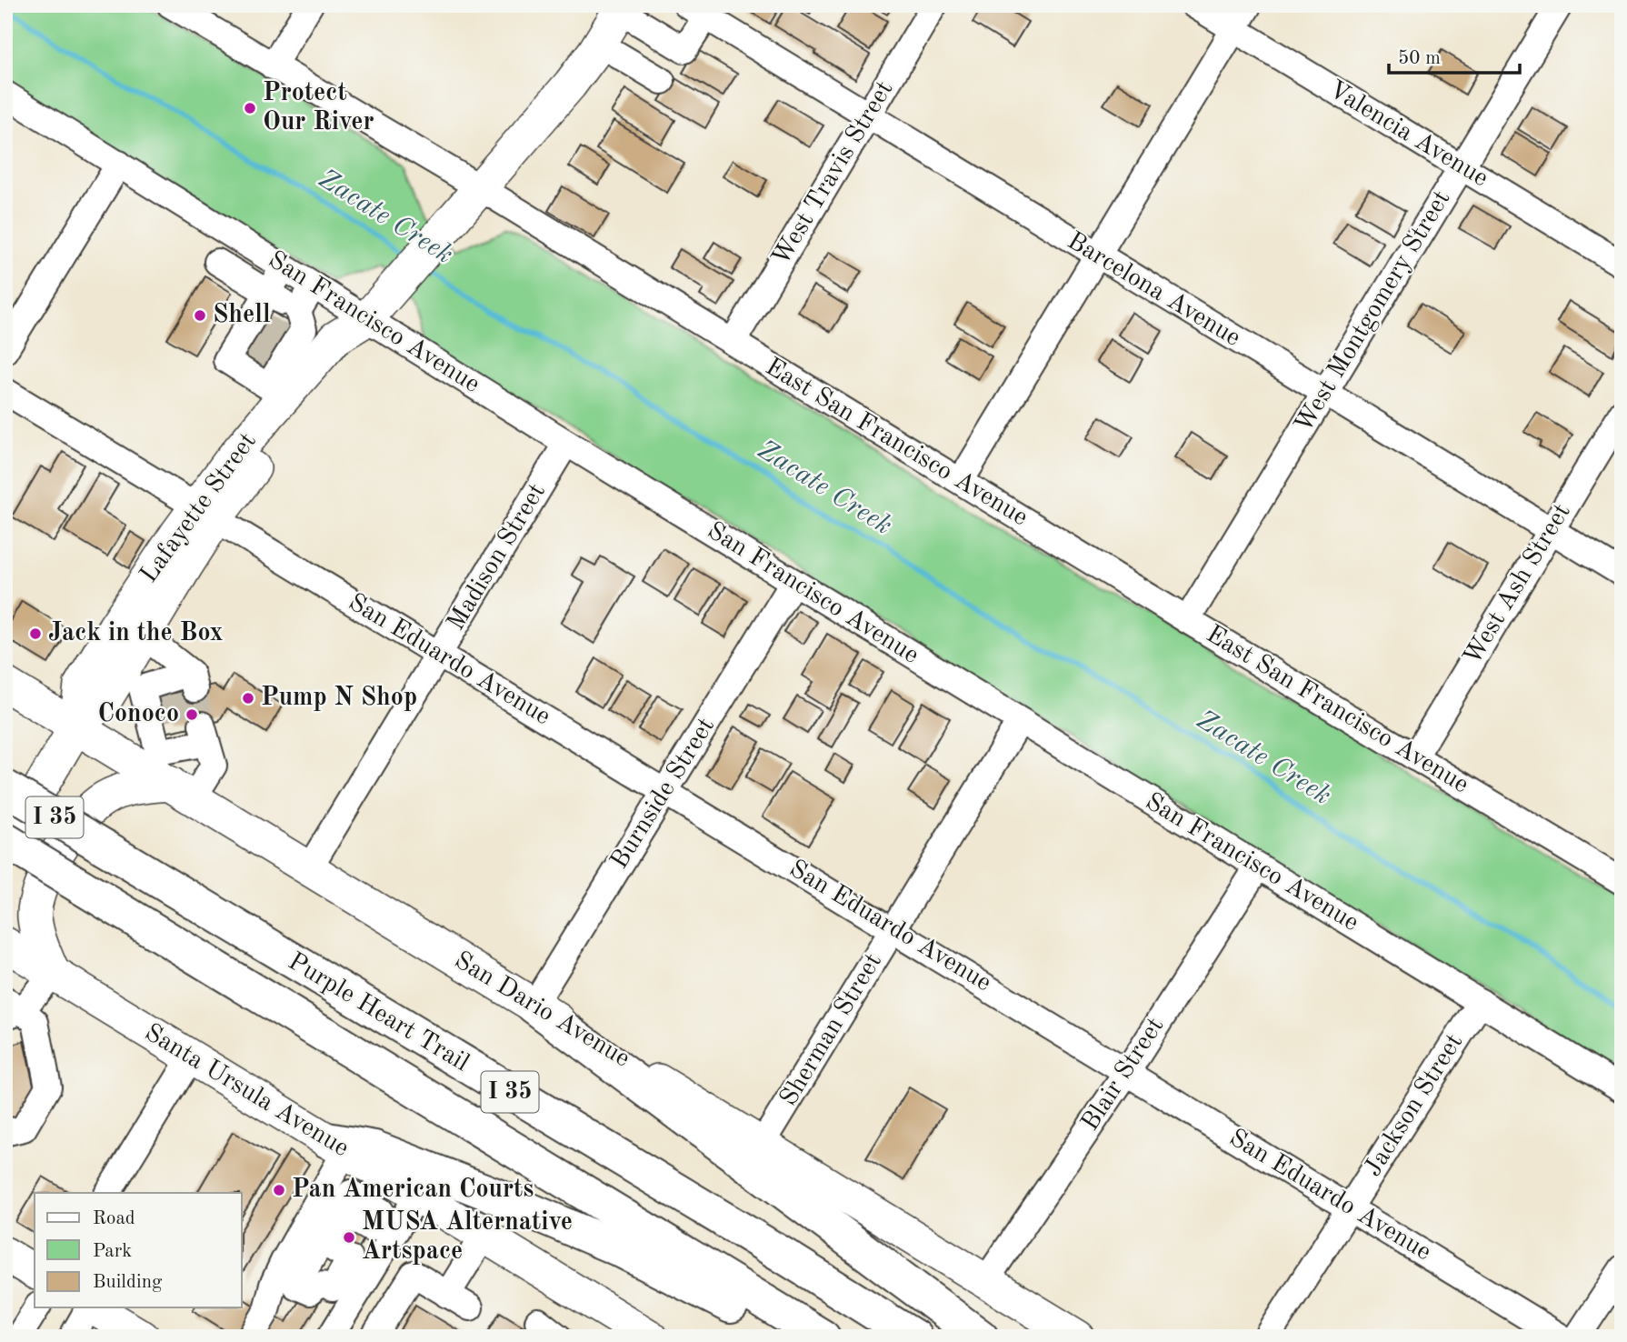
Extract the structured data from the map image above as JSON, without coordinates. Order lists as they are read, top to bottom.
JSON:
{
  "streets": {
    "highway": ["I 35", "Purple Heart Trail"],
    "main road": ["Lafayette Street", "San Dario Avenue", "Santa Ursula Avenue"],
    "street": [
      "Valencia Avenue",
      "West Travis Street",
      "Barcelona Avenue",
      "West Montgomery Street",
      "San Francisco Avenue",
      "East San Francisco Avenue",
      "Madison Street",
      "West Ash Street",
      "San Eduardo Avenue",
      "Burnside Street",
      "Sherman Street",
      "Blair Street",
      "Jackson Street"
    ]
  },
  "crossings": [
    ["Valencia Avenue", "West Montgomery Street"],
    ["West Travis Street", "Barcelona Avenue"],
    ["West Travis Street", "East San Francisco Avenue"],
    ["Barcelona Avenue", "West Montgomery Street"],
    ["Barcelona Avenue", "West Ash Street"],
    ["West Montgomery Street", "East San Francisco Avenue"],
    ["San Francisco Avenue", "Lafayette Street"],
    ["San Francisco Avenue", "Madison Street"],
    ["San Francisco Avenue", "Burnside Street"],
    ["San Francisco Avenue", "Sherman Street"],
    ["San Francisco Avenue", "Blair Street"],
    ["San Francisco Avenue", "Jackson Street"],
    ["East San Francisco Avenue", "Lafayette Street"],
    ["East San Francisco Avenue", "West Ash Street"],
    ["Lafayette Street", "San Eduardo Avenue"],
    ["Lafayette Street", "San Dario Avenue"],
    ["Madison Street", "San Eduardo Avenue"],
    ["Madison Street", "San Dario Avenue"],
    ["San Eduardo Avenue", "Burnside Street"],
    ["San Eduardo Avenue", "Sherman Street"],
    ["San Eduardo Avenue", "Blair Street"],
    ["San Eduardo Avenue", "Jackson Street"],
    ["Burnside Street", "San Dario Avenue"],
    ["San Dario Avenue", "Sherman Street"],
    ["San Dario Avenue", "Blair Street"]
  ],
  "water": ["Zacate Creek"],
  "places": [
    "Protect Our River",
    "Shell",
    "Jack in the Box",
    "Pump N Shop",
    "Conoco",
    "Pan American Courts",
    "MUSA Alternative Artspace"
  ],
  "legend": ["Road", "Park", "Building"],
  "scale_bar": "50 m"
}
